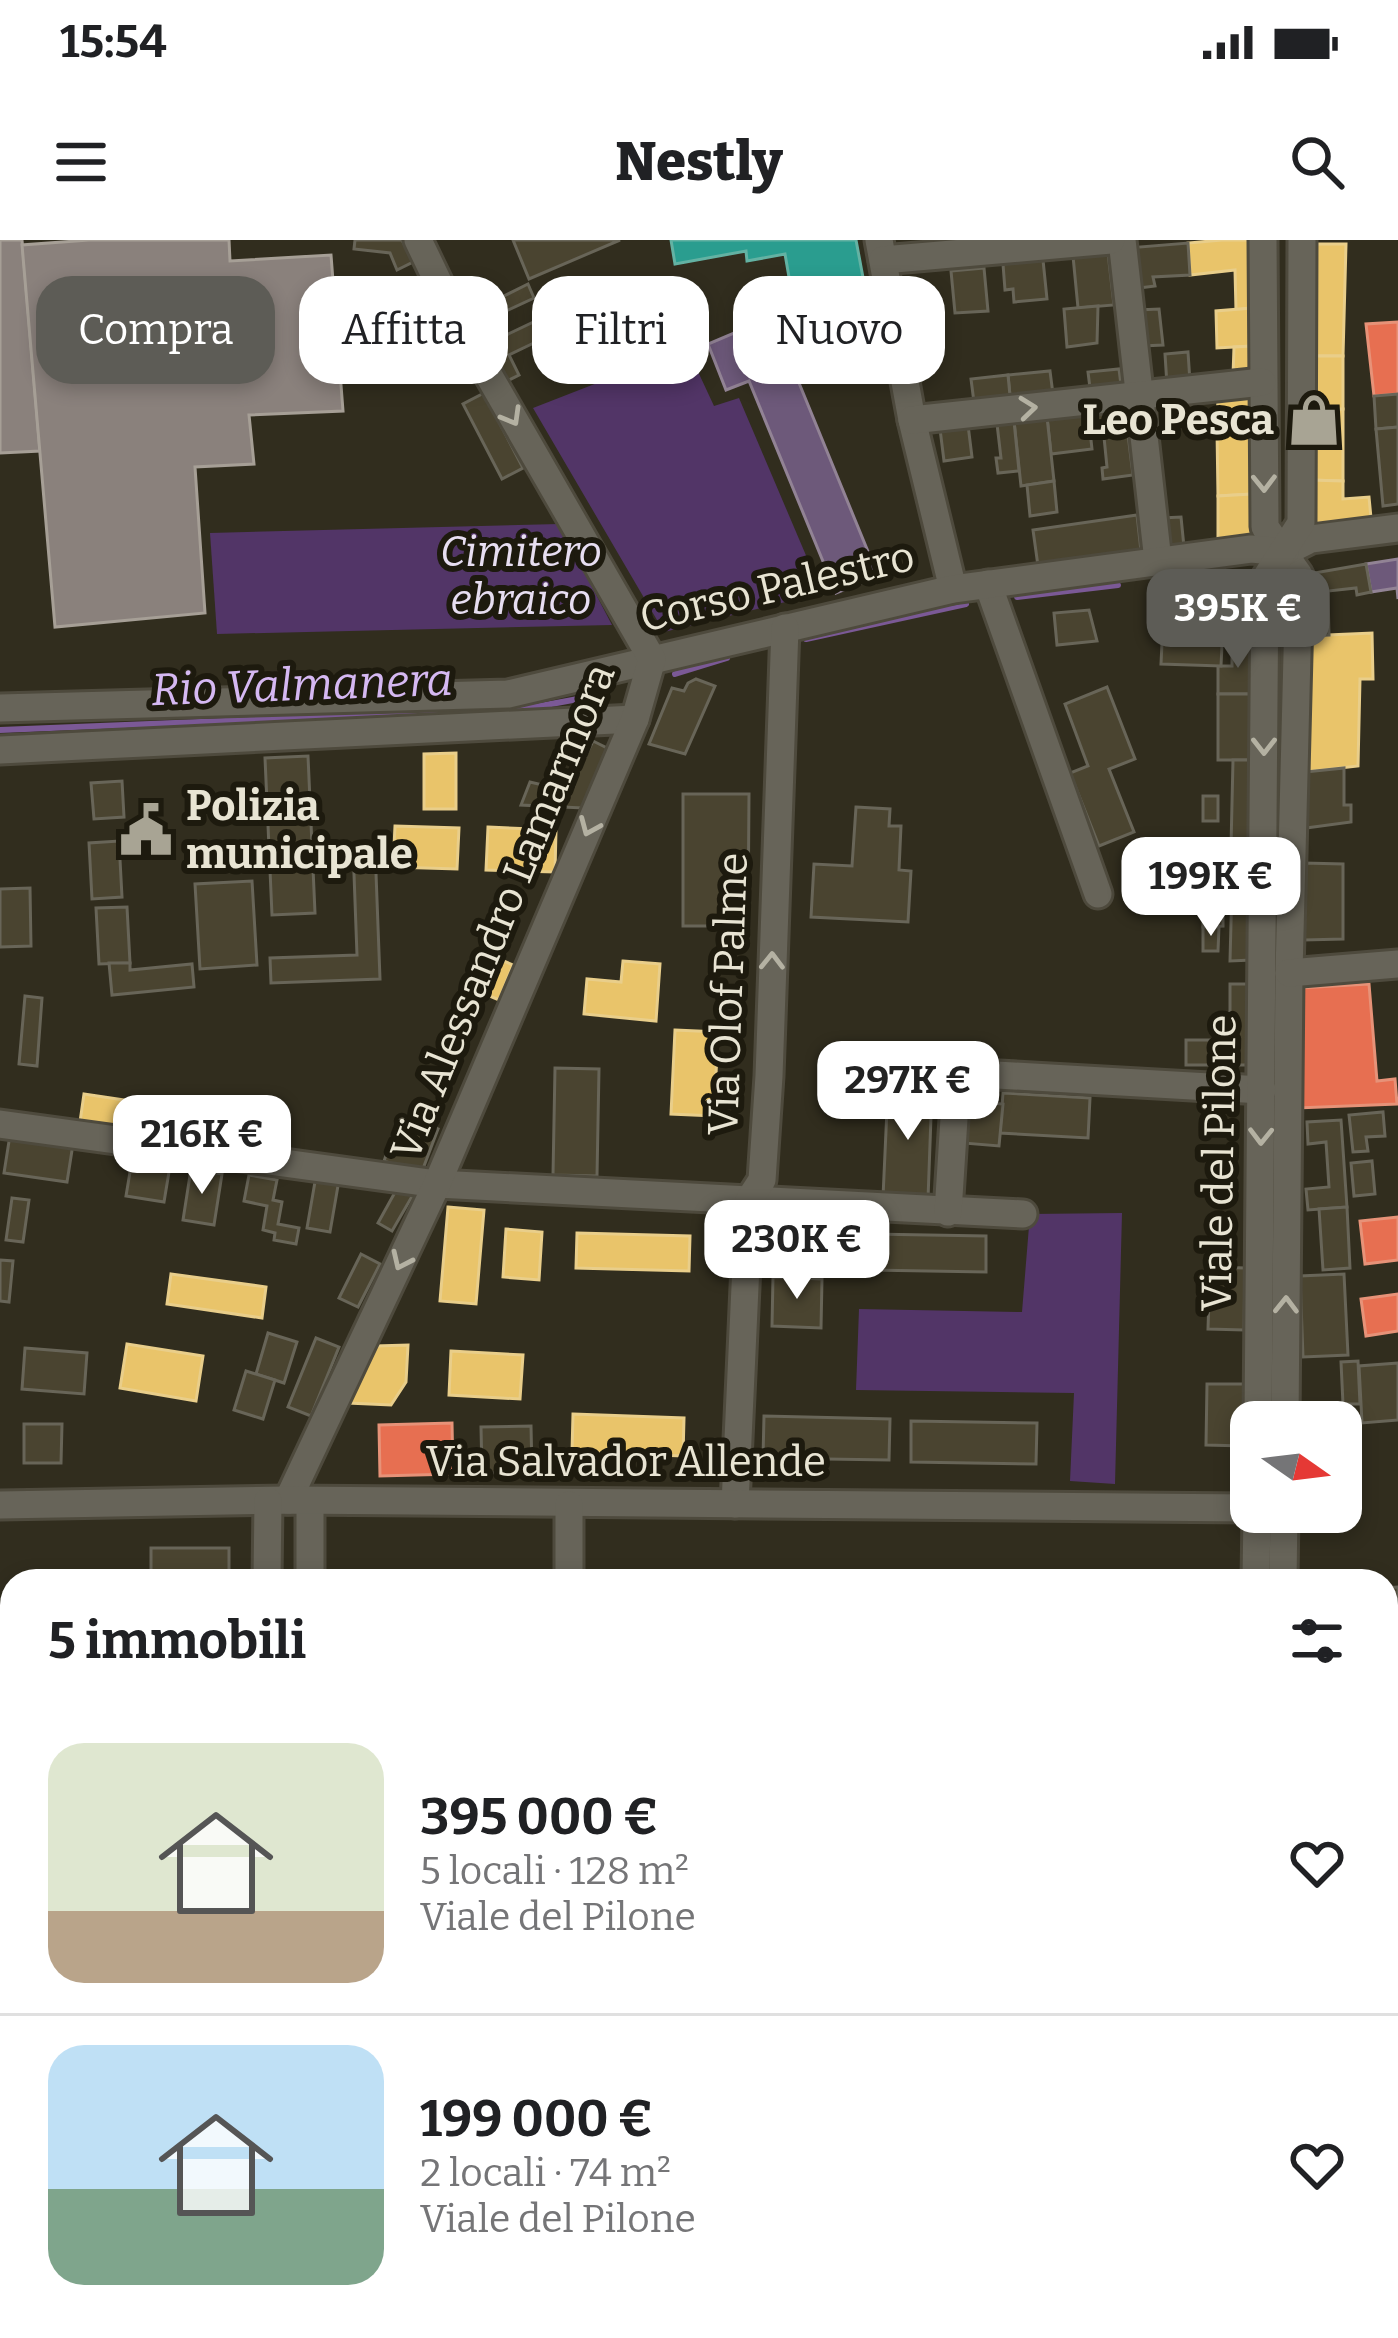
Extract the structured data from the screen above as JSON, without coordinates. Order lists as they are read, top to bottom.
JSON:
{
  "streets": {
    "street": [
      "Corso Palestro",
      "Via Alessandro Lamarmora",
      "Via Olof Palme",
      "Viale del Pilone",
      "Via Salvador Allende"
    ]
  },
  "crossings": [
    ["Corso Palestro", "Via Alessandro Lamarmora"],
    ["Corso Palestro", "Via Olof Palme"],
    ["Corso Palestro", "Viale del Pilone"],
    ["Via Alessandro Lamarmora", "Via Salvador Allende"],
    ["Via Olof Palme", "Via Salvador Allende"]
  ],
  "one_way": ["Via Alessandro Lamarmora"],
  "water": ["Rio Valmanera"],
  "parks": ["Cimitero ebraico"],
  "places": {
    "shop": ["Leo Pesca"],
    "public building": ["Polizia municipale"]
  },
  "north": "right",
  "page": {
    "status": "15:54",
    "header": "Nestly",
    "chip": [
      "Compra",
      "Affitta",
      "Filtri",
      "Nuovo"
    ],
    "price": [
      "395K €",
      "199K €",
      "297K €",
      "216K €",
      "230K €"
    ],
    "heading": "5 immobili",
    "list": [
      {
        "name": "395 000 €",
        "note": "5 locali · 128 m² · Viale del Pilone"
      },
      {
        "name": "199 000 €",
        "note": "2 locali · 74 m² · Viale del Pilone"
      }
    ]
  }
}
